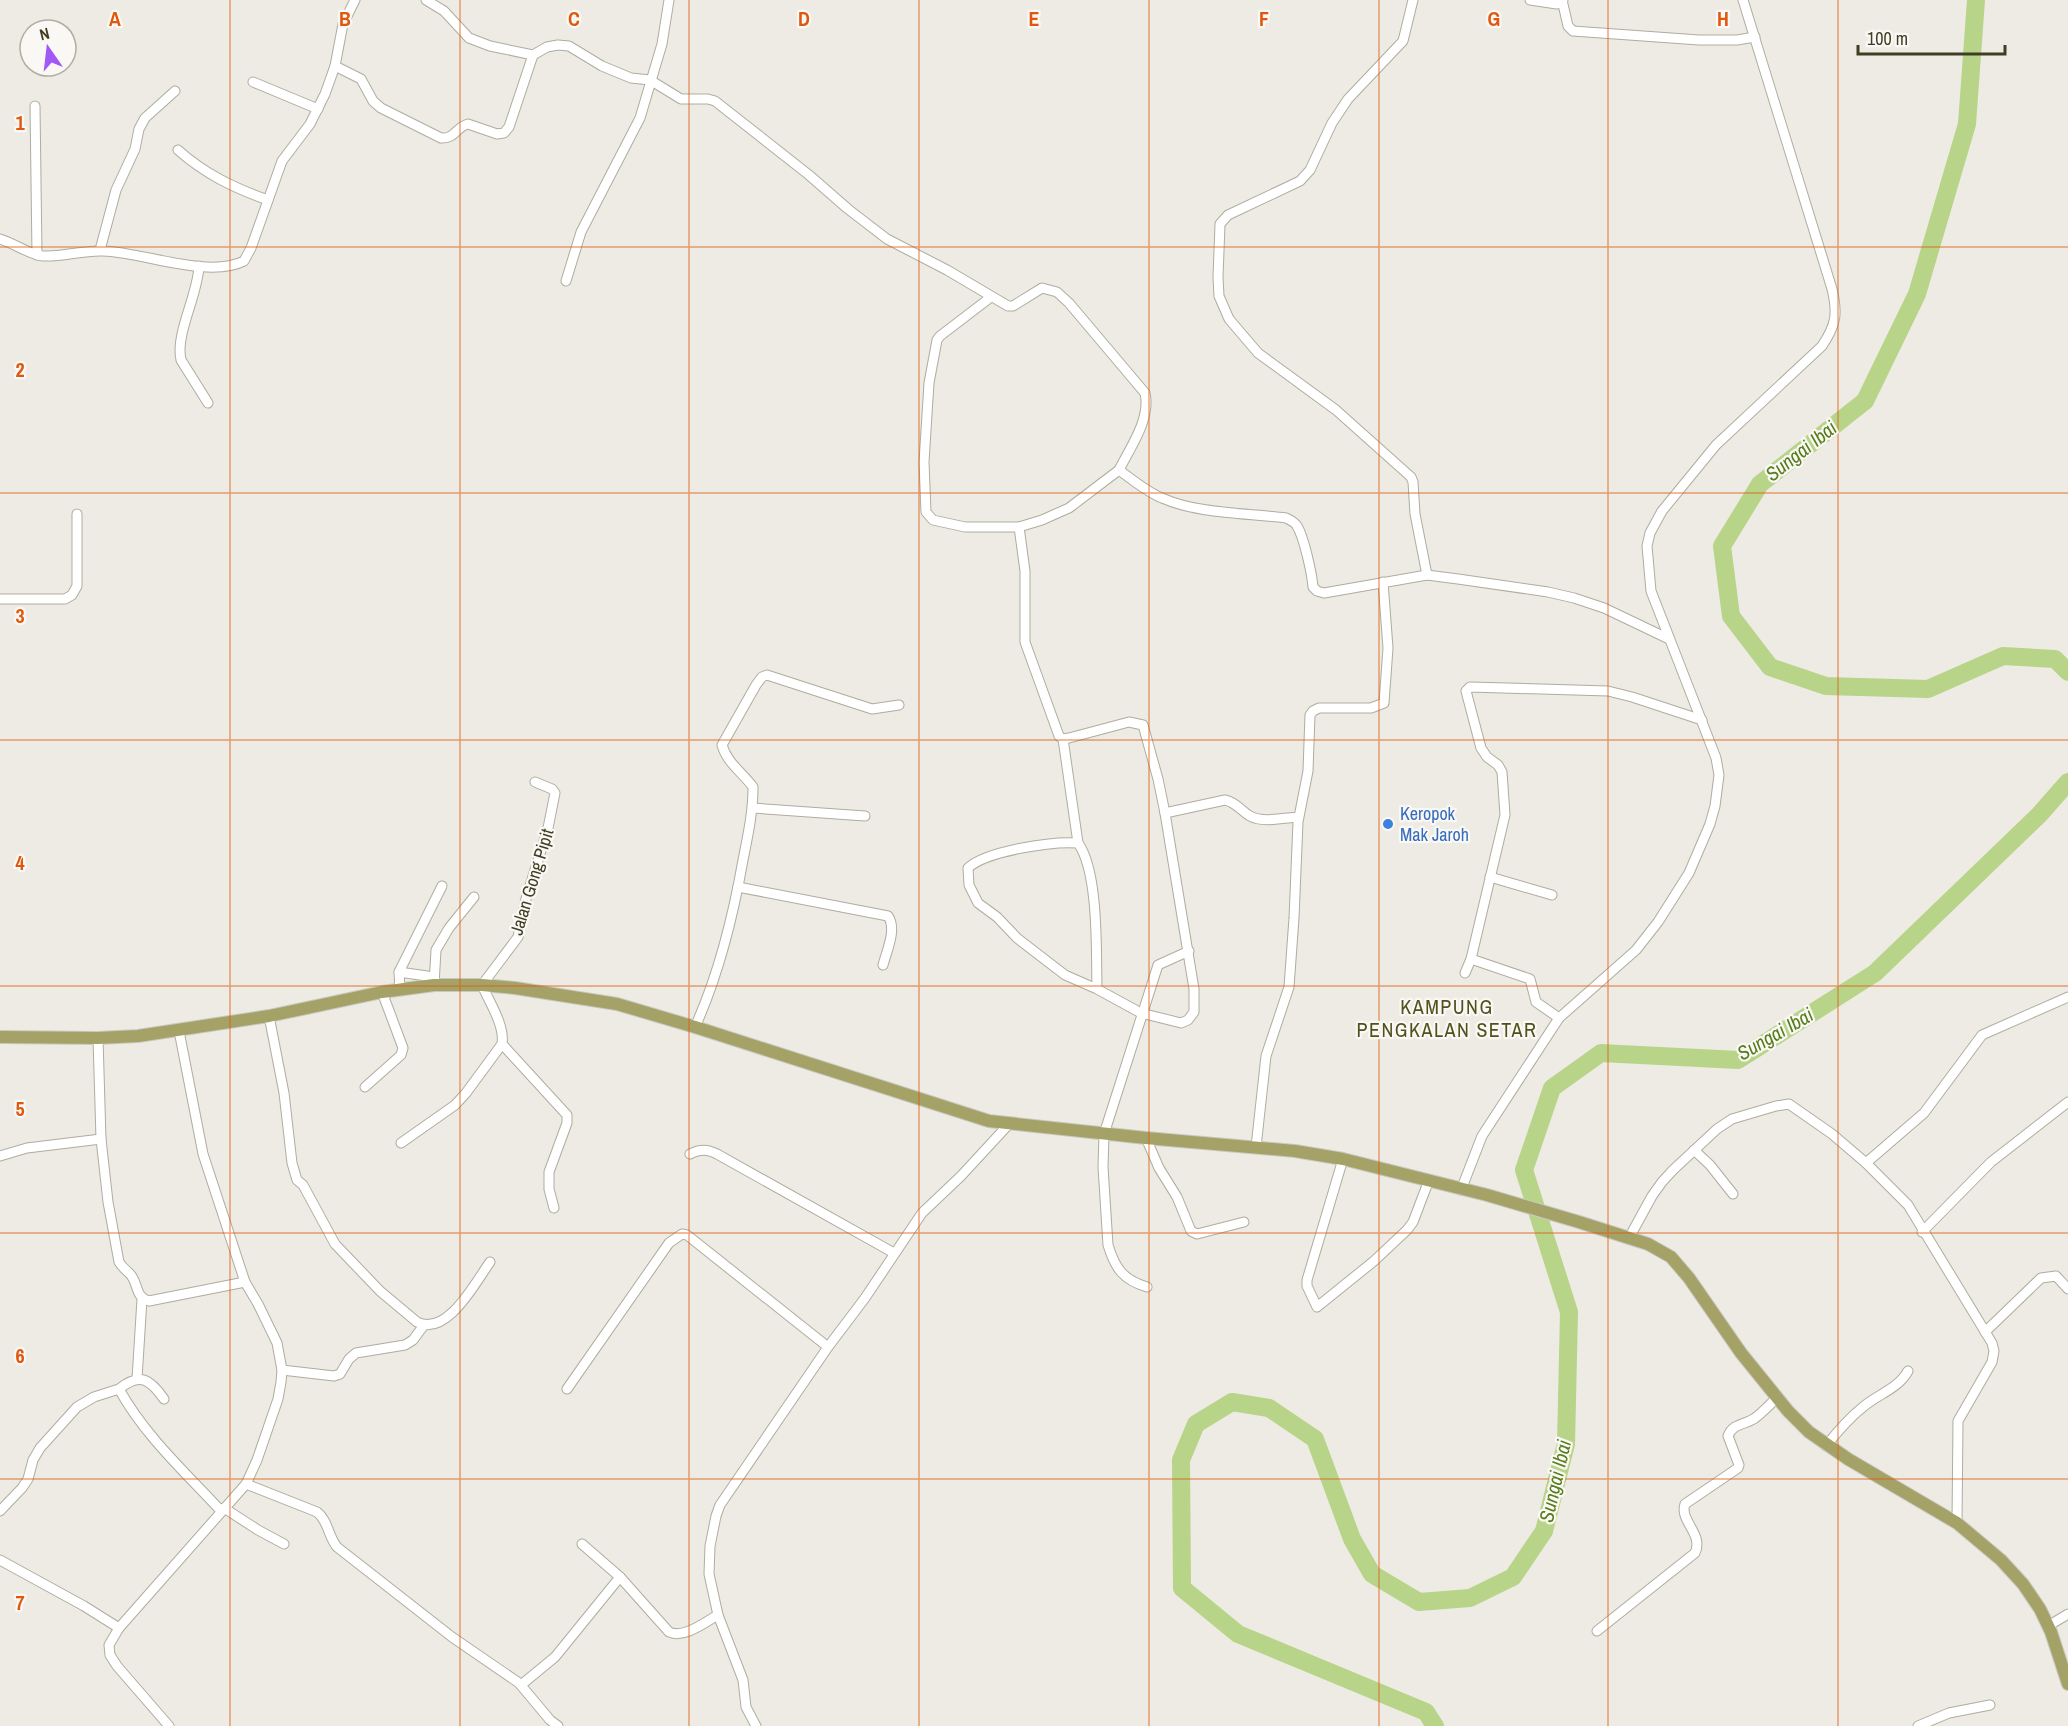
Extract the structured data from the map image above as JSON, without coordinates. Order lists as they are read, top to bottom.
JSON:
{
  "streets": {
    "street": ["Jalan Gong Pipit"]
  },
  "districts": ["KAMPUNG PENGKALAN SETAR"],
  "water": ["Sungai Ibai"],
  "places": ["Keropok Mak Jaroh"],
  "scale_bar": "100 m",
  "north": "top",
  "grid": {
    "columns": [
      "A",
      "B",
      "C",
      "D",
      "E",
      "F",
      "G",
      "H"
    ],
    "rows": [
      "1",
      "2",
      "3",
      "4",
      "5",
      "6",
      "7"
    ]
  }
}
